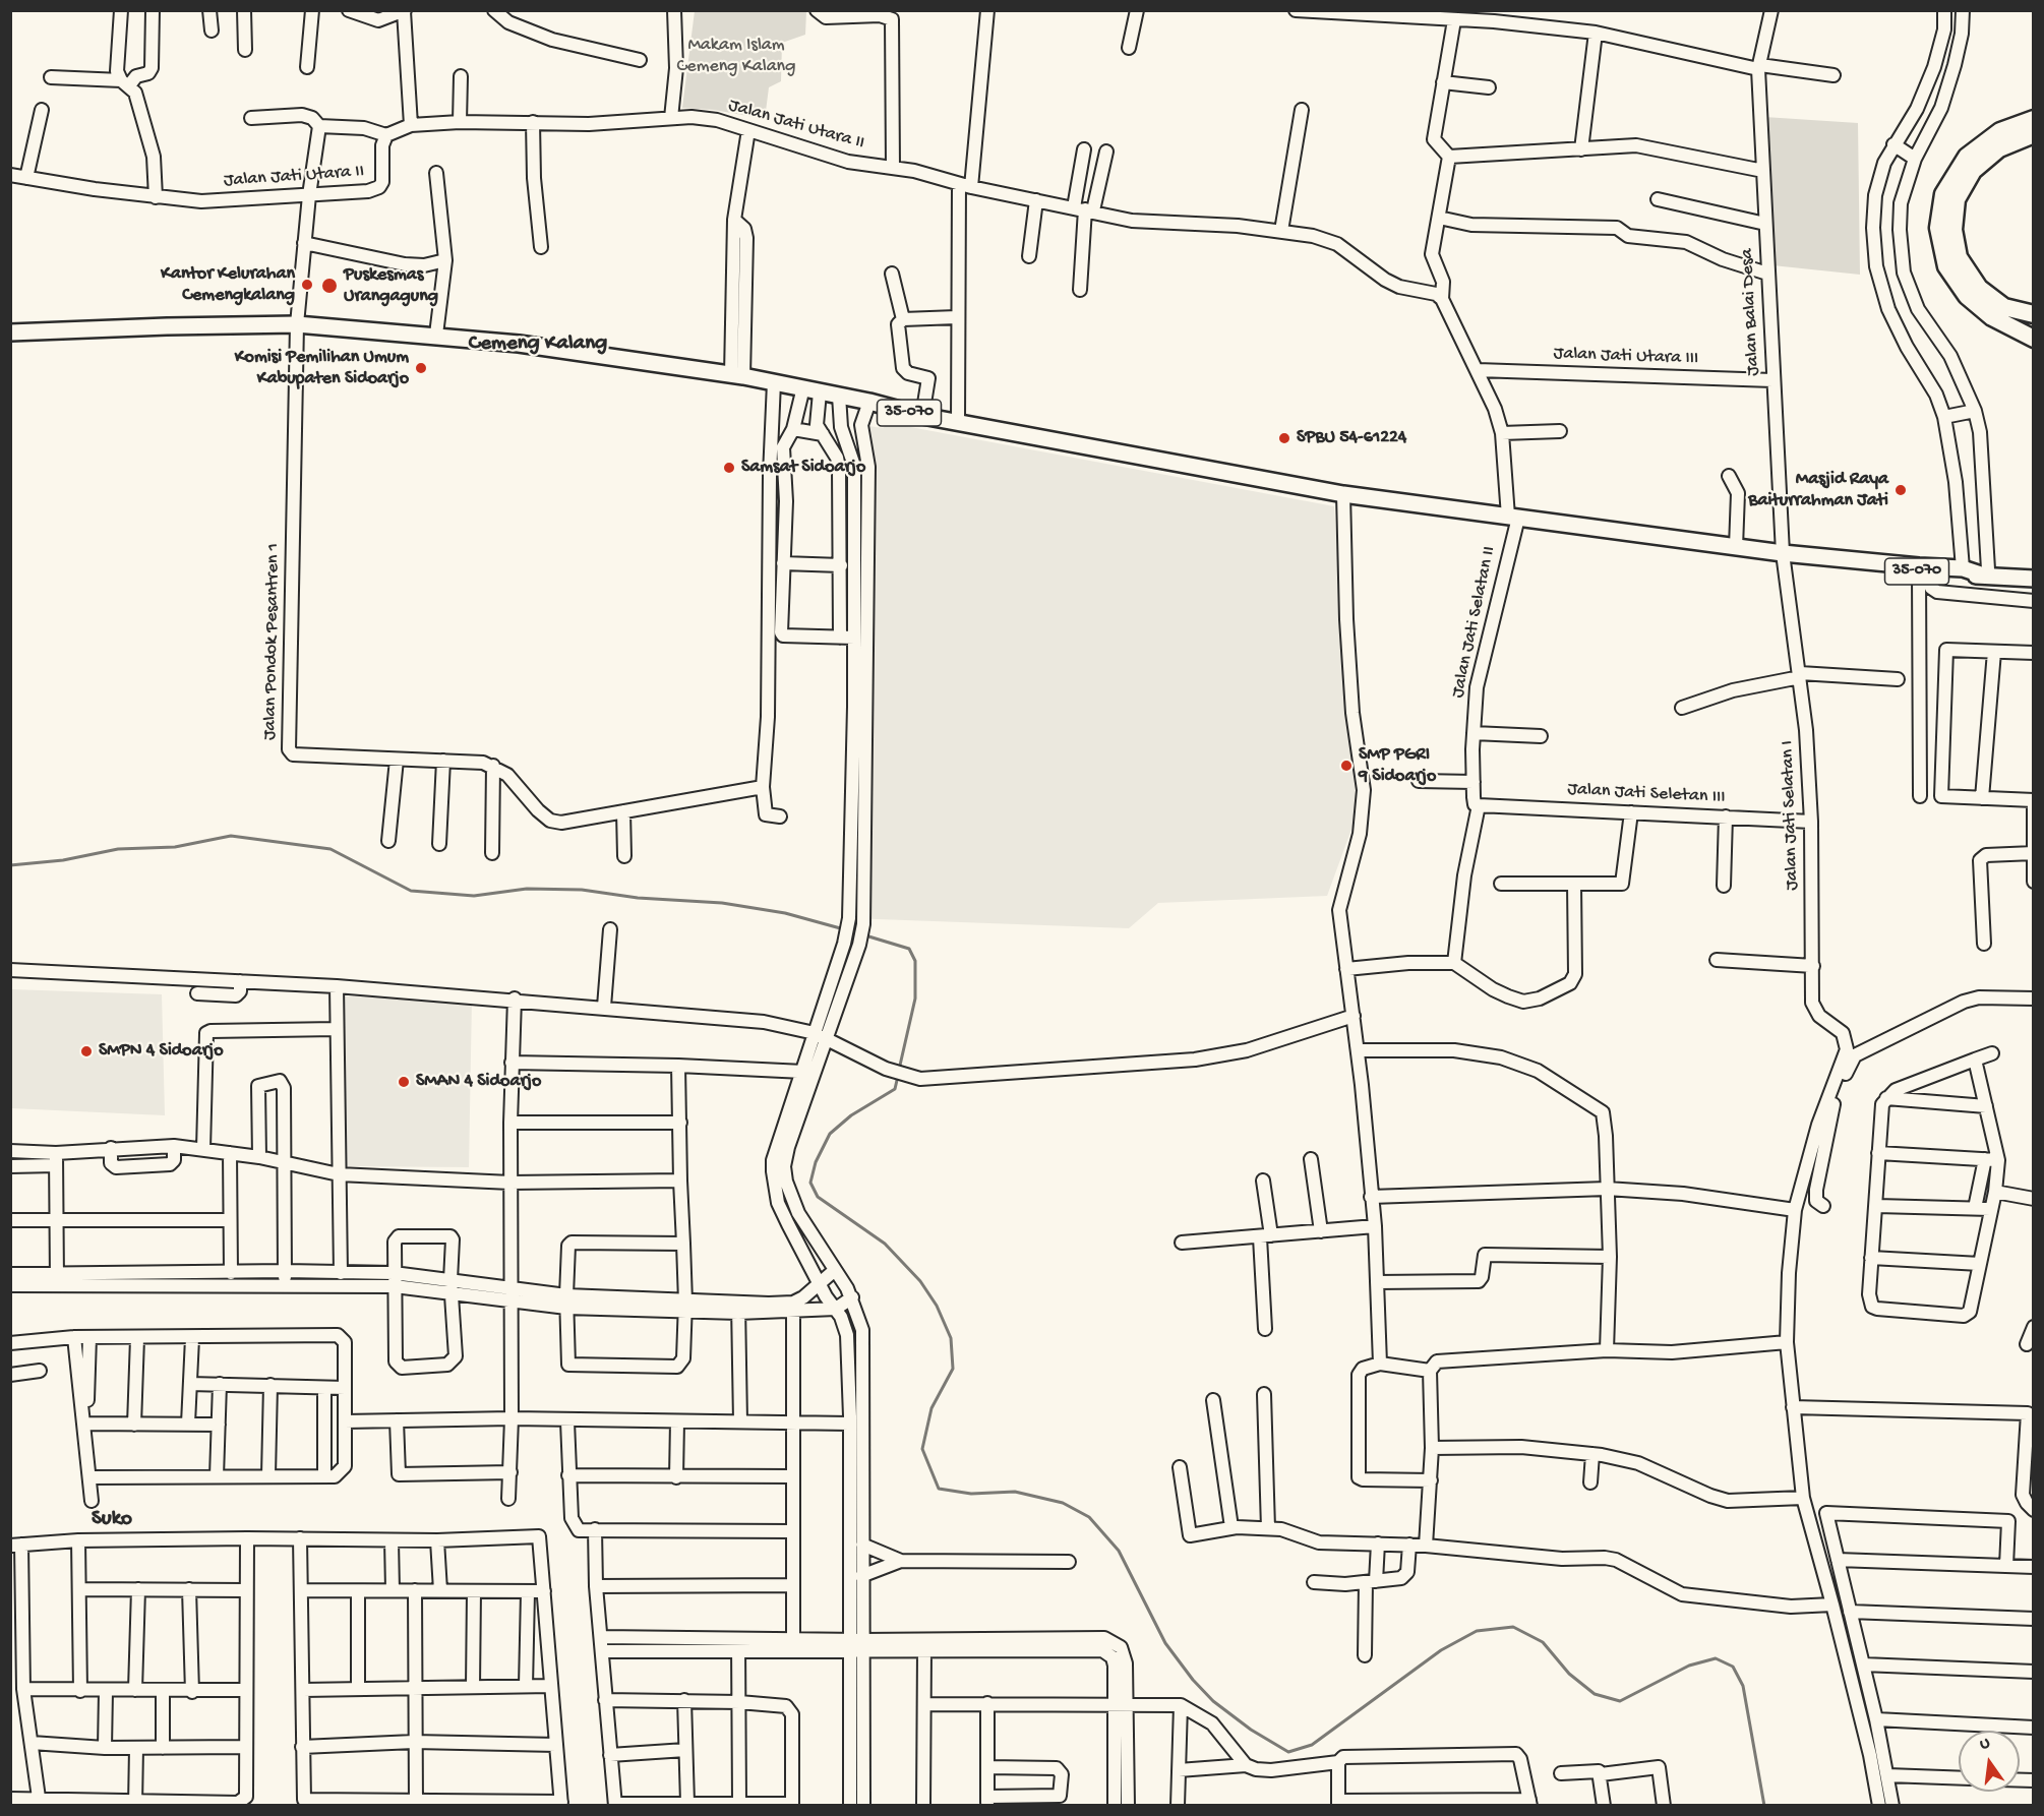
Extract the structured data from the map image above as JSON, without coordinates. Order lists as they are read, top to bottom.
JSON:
{
  "streets": {
    "main road": ["35-070"],
    "street": [
      "Jalan Jati Utara II",
      "Jalan Balai Desa",
      "Jalan Jati Utara III",
      "Jalan Jati Selatan II",
      "Jalan Pondok Pesantren 1",
      "Jalan Jati Seletan III",
      "Jalan Jati Selatan I"
    ]
  },
  "crossings": [
    ["Jalan Jati Utara II", "Jalan Pondok Pesantren 1"],
    ["Jalan Balai Desa", "Jalan Jati Utara III"],
    ["Jalan Balai Desa", "35-070"],
    ["Jalan Balai Desa", "Jalan Jati Selatan I"],
    ["35-070", "Jalan Jati Selatan II"],
    ["35-070", "Jalan Pondok Pesantren 1"],
    ["35-070", "Jalan Jati Selatan I"],
    ["Jalan Jati Selatan II", "Jalan Jati Seletan III"],
    ["Jalan Jati Seletan III", "Jalan Jati Selatan I"]
  ],
  "districts": ["Cemeng Kalang", "Suko"],
  "parks": ["Makam Islam Cemeng Kalang"],
  "places": [
    "Kantor Kelurahan Cemengkalang",
    "Puskesmas Urangagung",
    "Komisi Pemilihan Umum Kabupaten Sidoarjo",
    "SPBU 54-61224",
    "Samsat Sidoarjo",
    "Masjid Raya Baiturrahman Jati",
    "SMP PGRI 9 Sidoarjo",
    "SMPN 4 Sidoarjo",
    "SMAN 4 Sidoarjo"
  ],
  "north": "top"
}
